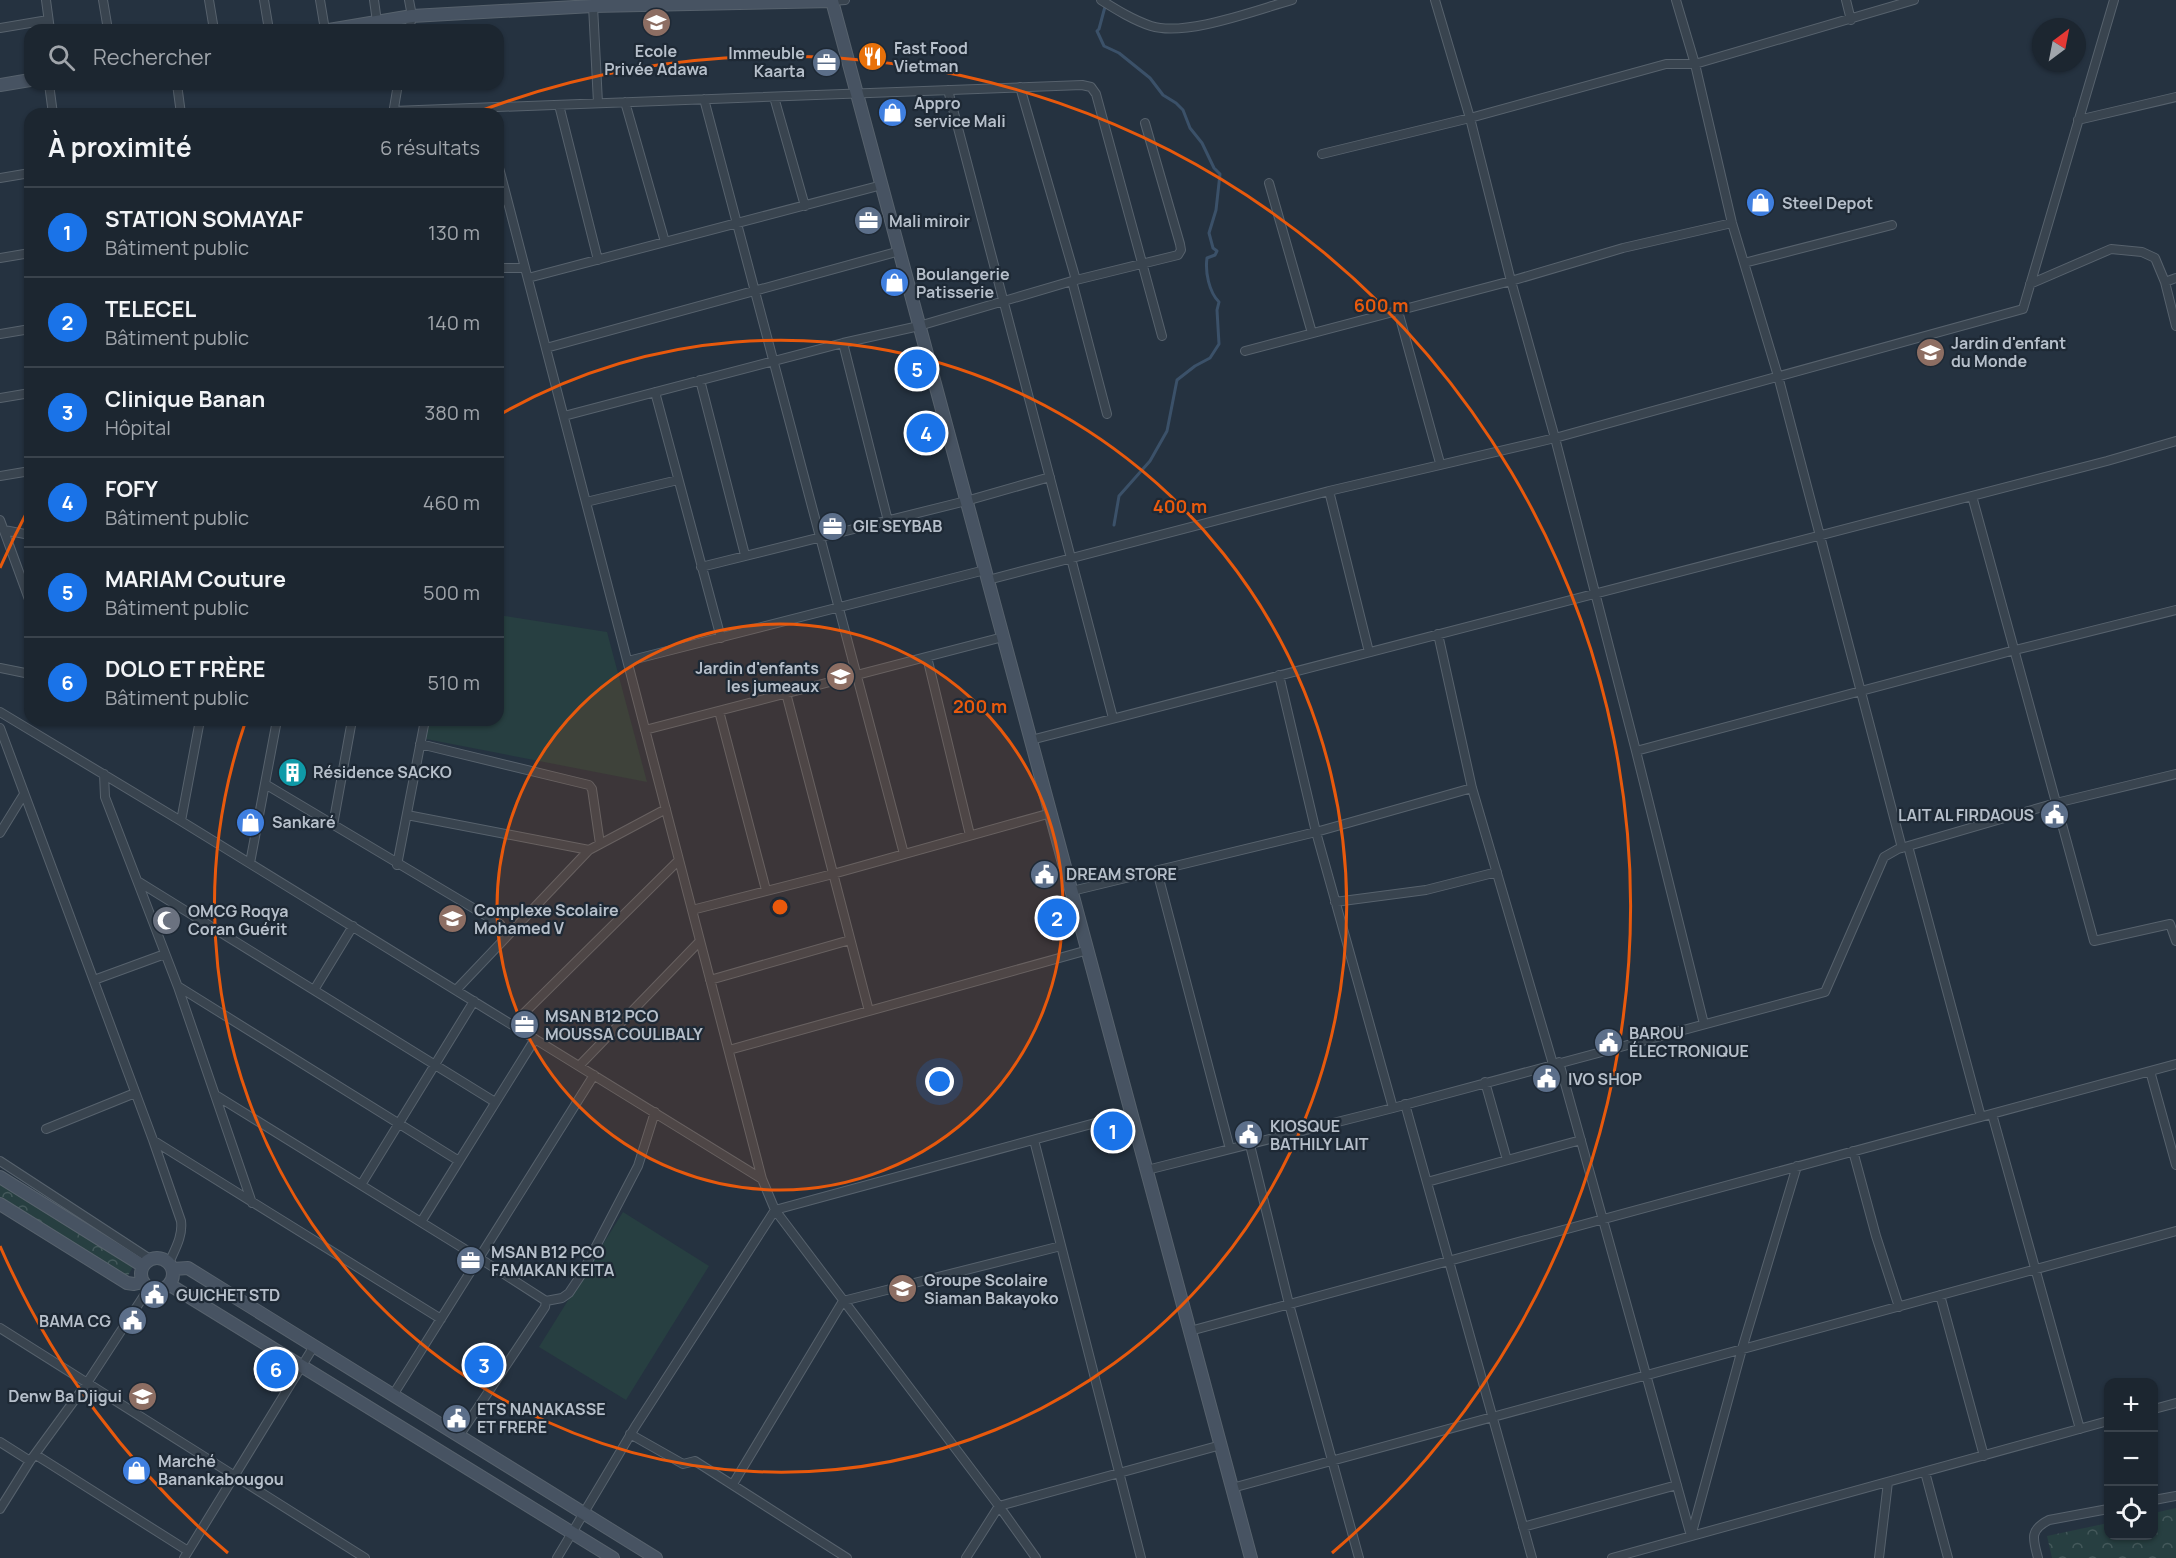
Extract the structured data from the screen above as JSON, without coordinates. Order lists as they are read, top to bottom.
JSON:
{
  "places": {
    "school or university": [
      "Ecole Privée Adawa",
      "Jardin d'enfant du Monde",
      "Jardin d'enfants les jumeaux",
      "Complexe Scolaire Mohamed V",
      "Groupe Scolaire Siaman Bakayoko",
      "Denw Ba Djigui"
    ],
    "restaurant": ["Fast Food Vietman"],
    "office": [
      "Immeuble Kaarta",
      "Mali miroir",
      "GIE SEYBAB",
      "MSAN B12 PCO MOUSSA COULIBALY",
      "MSAN B12 PCO FAMAKAN KEITA"
    ],
    "shop": [
      "Appro service Mali",
      "Steel Depot",
      "Boulangerie Patisserie",
      "Sankaré",
      "Marché Banankabougou"
    ],
    "building": ["Résidence SACKO"],
    "public building": [
      "LAIT AL FIRDAOUS",
      "DREAM STORE",
      "BAROU ÉLECTRONIQUE",
      "IVO SHOP",
      "KIOSQUE BATHILY LAIT",
      "GUICHET STD",
      "BAMA CG",
      "ETS NANAKASSE ET FRERE"
    ],
    "mosque": ["OMCG Roqya Coran Guérit"]
  },
  "north": "top right",
  "page": {
    "search": "Rechercher",
    "heading": ["À proximité", "6 résultats"],
    "list": [
      {
        "mark": "1",
        "name": "STATION SOMAYAF",
        "note": "Bâtiment public",
        "value": "130 m"
      },
      {
        "mark": "2",
        "name": "TELECEL",
        "note": "Bâtiment public",
        "value": "140 m"
      },
      {
        "mark": "3",
        "name": "Clinique Banan",
        "note": "Hôpital",
        "value": "380 m"
      },
      {
        "mark": "4",
        "name": "FOFY",
        "note": "Bâtiment public",
        "value": "460 m"
      },
      {
        "mark": "5",
        "name": "MARIAM Couture",
        "note": "Bâtiment public",
        "value": "500 m"
      },
      {
        "mark": "6",
        "name": "DOLO ET FRÈRE",
        "note": "Bâtiment public",
        "value": "510 m"
      }
    ],
    "pins": [
      "5",
      "4",
      "2",
      "1",
      "3",
      "6"
    ],
    "map_buttons": ["+", "−"]
  },
  "rings": ["600 m", "400 m", "200 m"]
}
